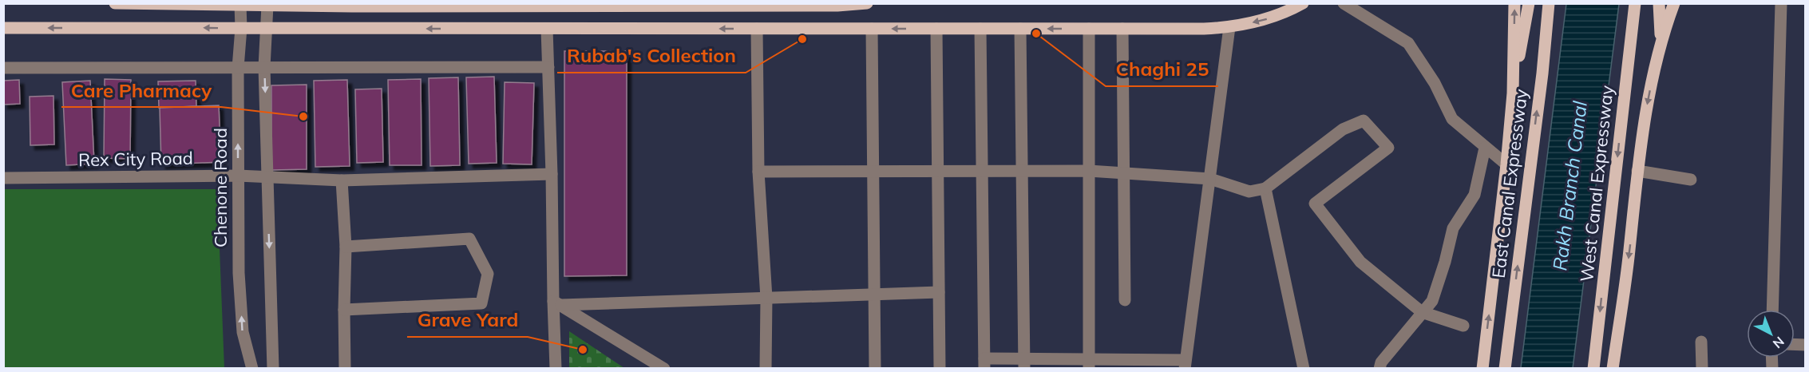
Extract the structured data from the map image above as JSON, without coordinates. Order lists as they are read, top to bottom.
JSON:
{
  "streets": {
    "main road": ["East Canal Expressway", "West Canal Expressway"],
    "street": ["Rex City Road", "Chenone Road"]
  },
  "crossings": [
    ["Rex City Road", "Chenone Road"]
  ],
  "water": ["Rakh Branch Canal"],
  "places": [
    "Chaghi 25",
    "Rubab's Collection",
    "Care Pharmacy",
    "Grave Yard"
  ],
  "north": "bottom right"
}
